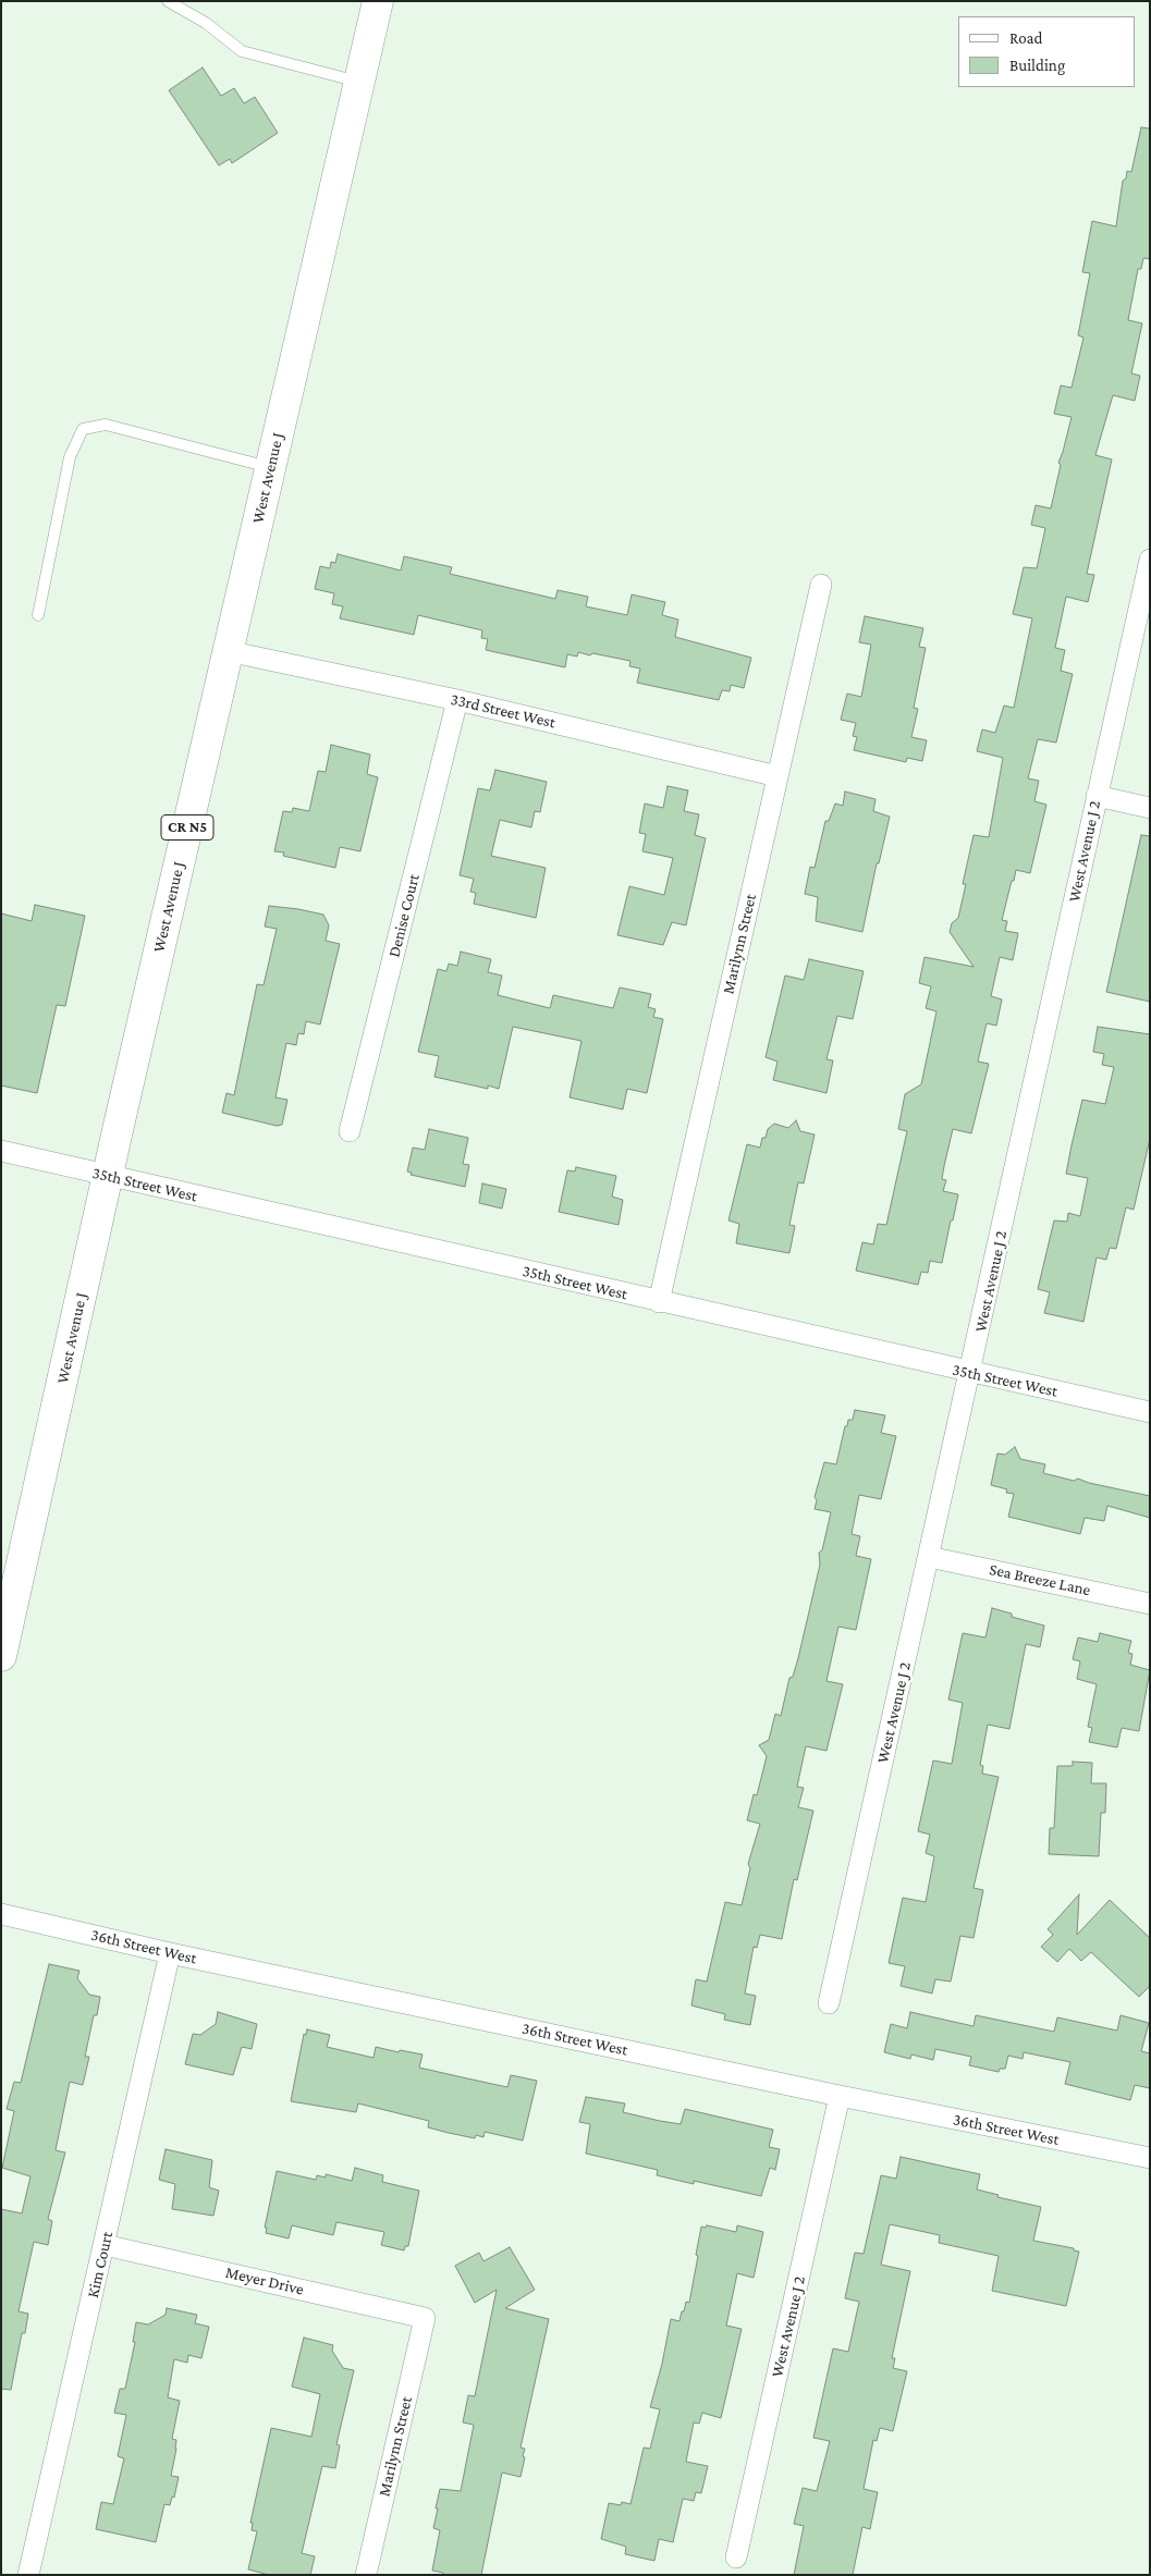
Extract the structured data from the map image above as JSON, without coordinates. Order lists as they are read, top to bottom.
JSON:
{
  "streets": {
    "main road": ["West Avenue J", "CR N5"],
    "street": [
      "33rd Street West",
      "West Avenue J 2",
      "Denise Court",
      "Marilynn Street",
      "35th Street West",
      "Sea Breeze Lane",
      "36th Street West",
      "Kim Court",
      "Meyer Drive"
    ]
  },
  "crossings": [
    ["West Avenue J", "33rd Street West"],
    ["West Avenue J", "35th Street West"],
    ["33rd Street West", "Denise Court"],
    ["33rd Street West", "Marilynn Street"],
    ["West Avenue J 2", "35th Street West"],
    ["West Avenue J 2", "Sea Breeze Lane"],
    ["West Avenue J 2", "36th Street West"],
    ["Marilynn Street", "35th Street West"],
    ["Marilynn Street", "Meyer Drive"],
    ["36th Street West", "Kim Court"],
    ["Kim Court", "Meyer Drive"]
  ],
  "legend": ["Road", "Building"]
}
